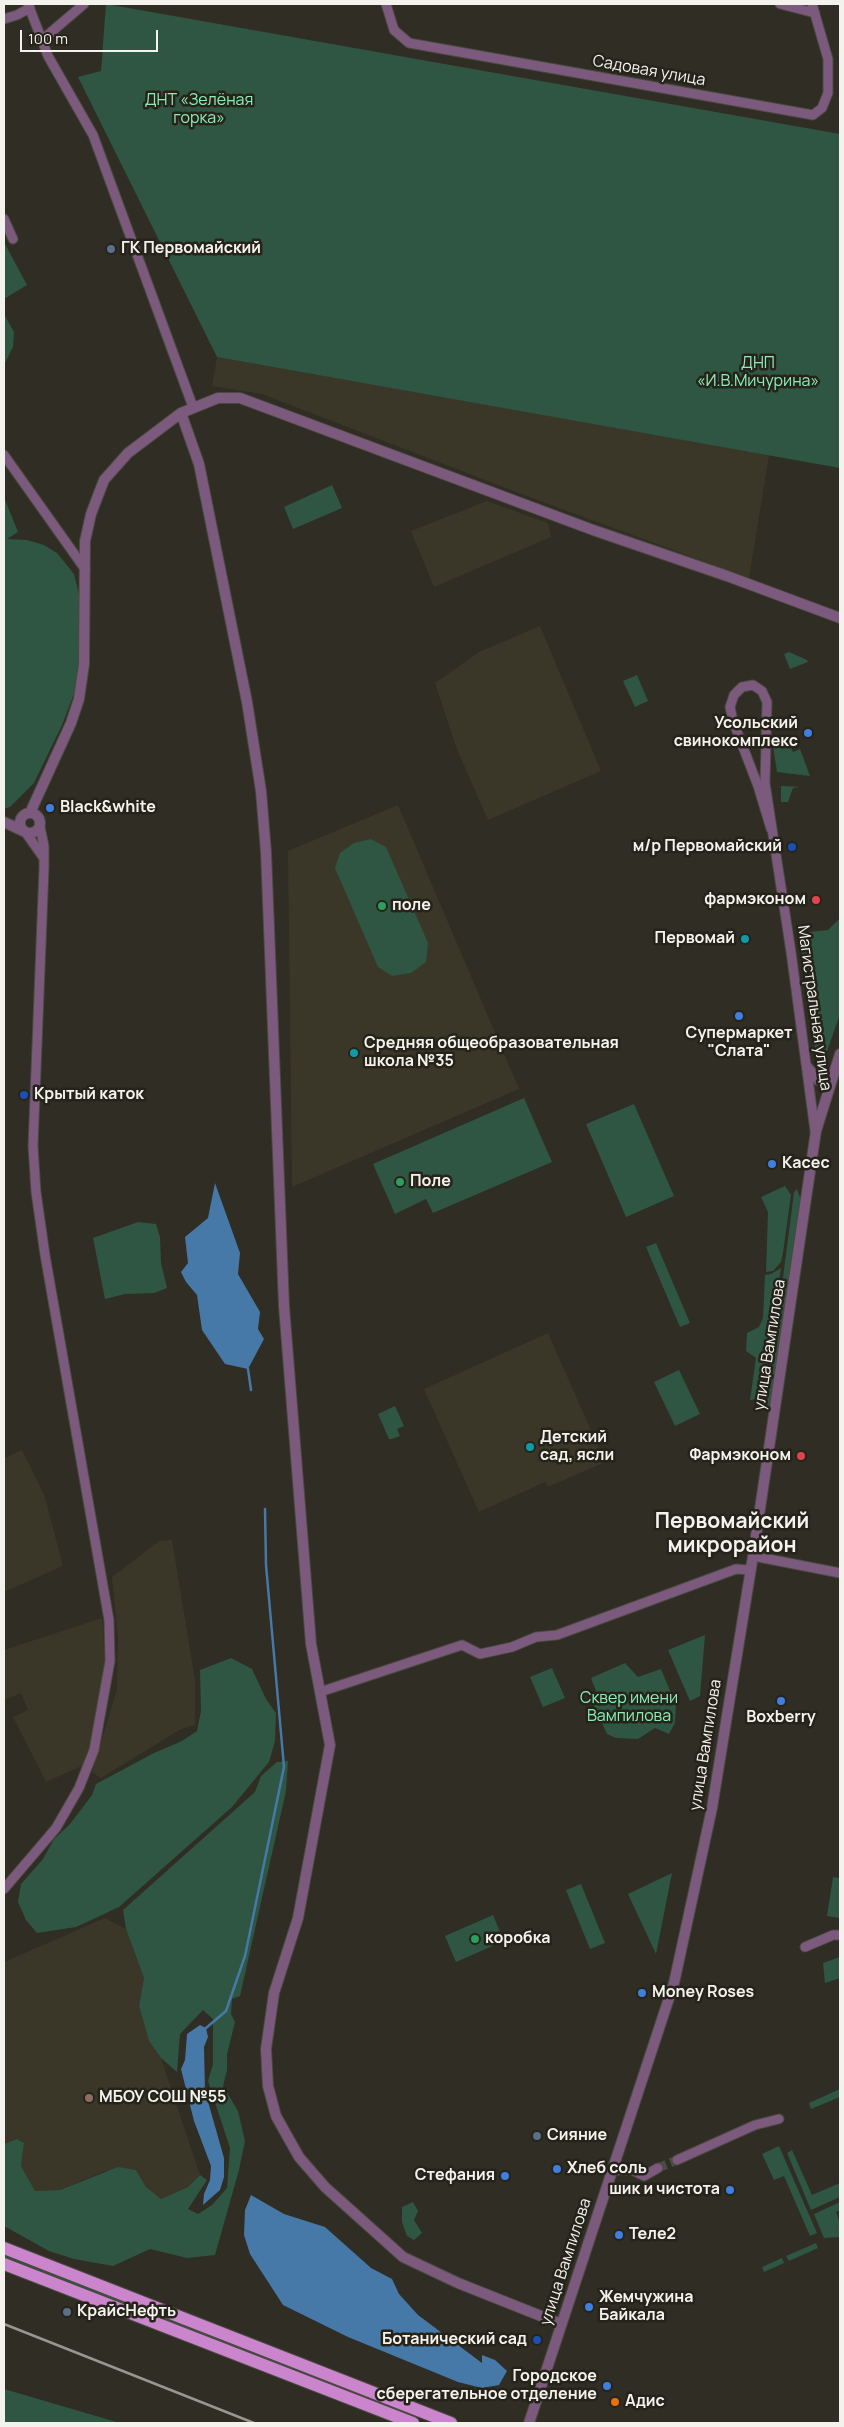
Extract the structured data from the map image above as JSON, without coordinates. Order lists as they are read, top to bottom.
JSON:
{
  "streets": {
    "street": ["Садовая улица", "Магистральная улица", "улица Вампилова"]
  },
  "crossings": [
    ["Магистральная улица", "улица Вампилова"]
  ],
  "districts": ["Первомайский микрорайон"],
  "parks": ["ДНТ «Зелёная горка»", "ДНП «И.В.Мичурина»", "Сквер имени Вампилова"],
  "places": [
    "ГК Первомайский",
    "Усольский свинокомплекс",
    "Black&white",
    "м/р Первомайский",
    "фармэконом",
    "поле",
    "Первомай",
    "Супермаркет \"Слата\"",
    "Средняя общеобразовательная школа №35",
    "Крытый каток",
    "Касес",
    "Поле",
    "Детский сад, ясли",
    "Фармэконом",
    "Boxberry",
    "коробка",
    "Money Roses",
    "МБОУ СОШ №55",
    "Сияние",
    "Хлеб соль",
    "Стефания",
    "шик и чистота",
    "Теле2",
    "Жемчужина Байкала",
    "КрайсНефть",
    "Ботанический сад",
    "Городское сберегательное отделение",
    "Адис"
  ],
  "scale_bar": "100 m"
}
